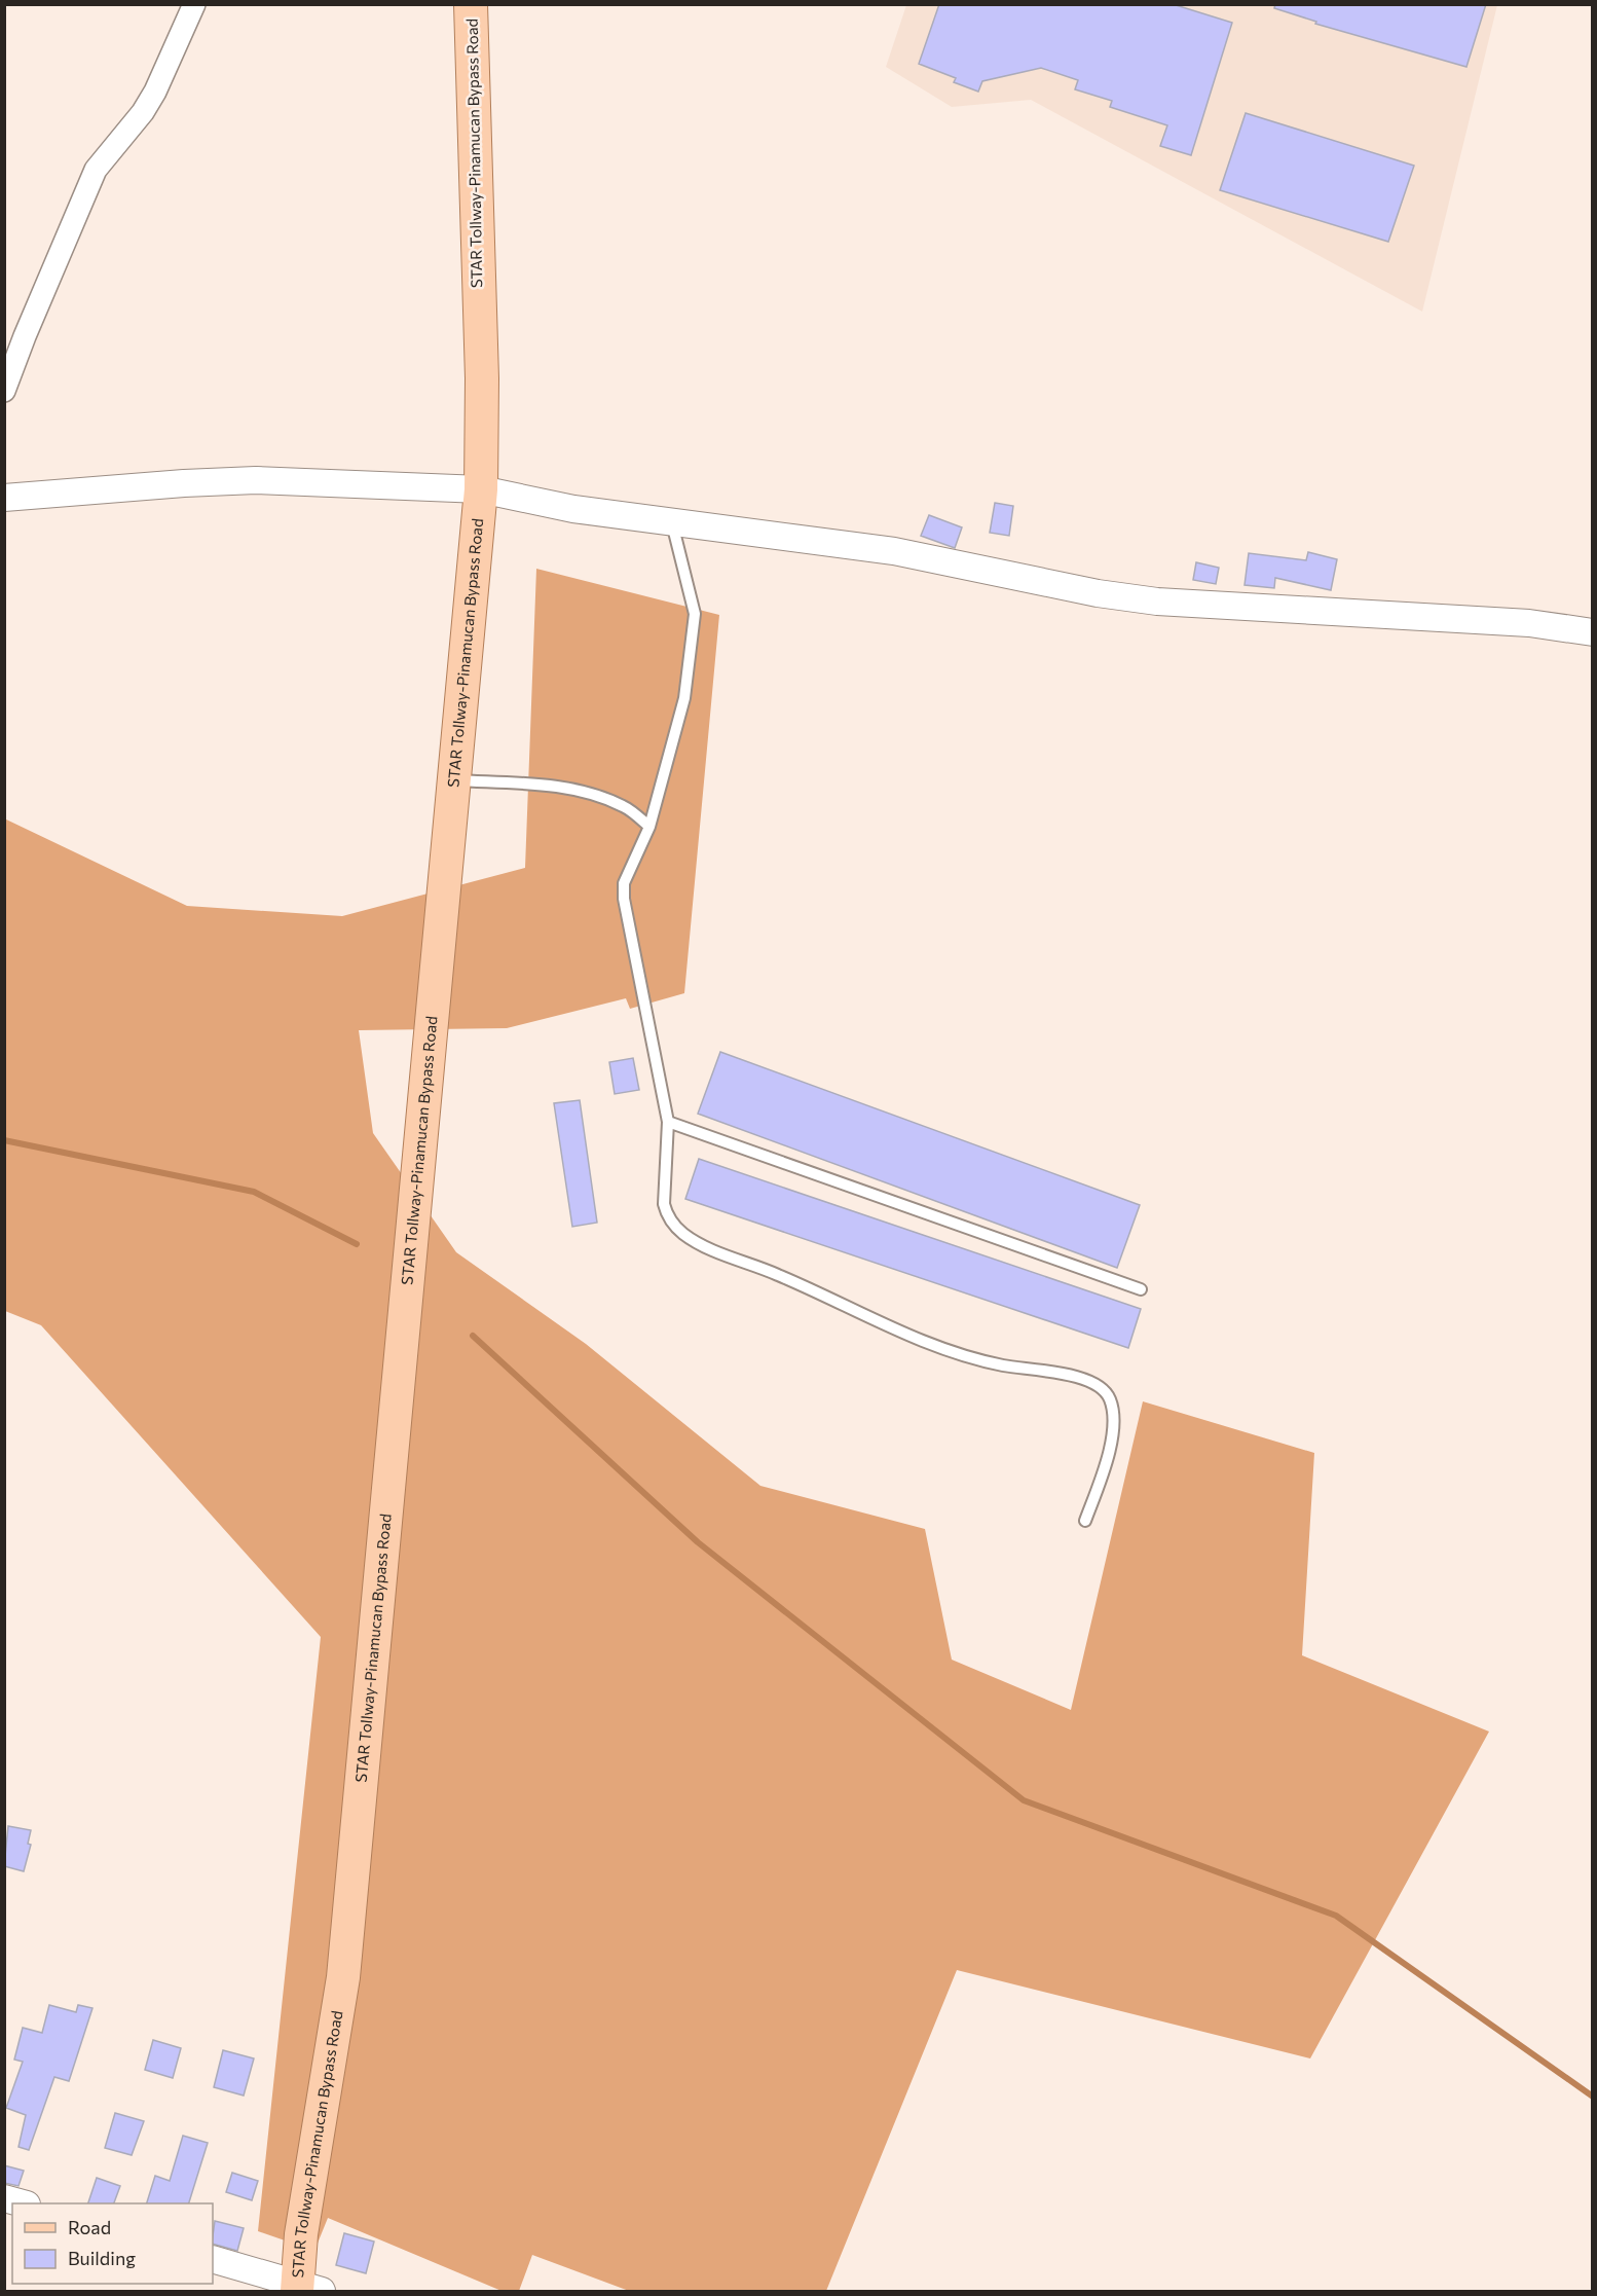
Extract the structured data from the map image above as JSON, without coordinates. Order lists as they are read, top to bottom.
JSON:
{
  "streets": {
    "main road": ["STAR Tollway-Pinamucan Bypass Road"]
  },
  "legend": ["Road", "Building"]
}
